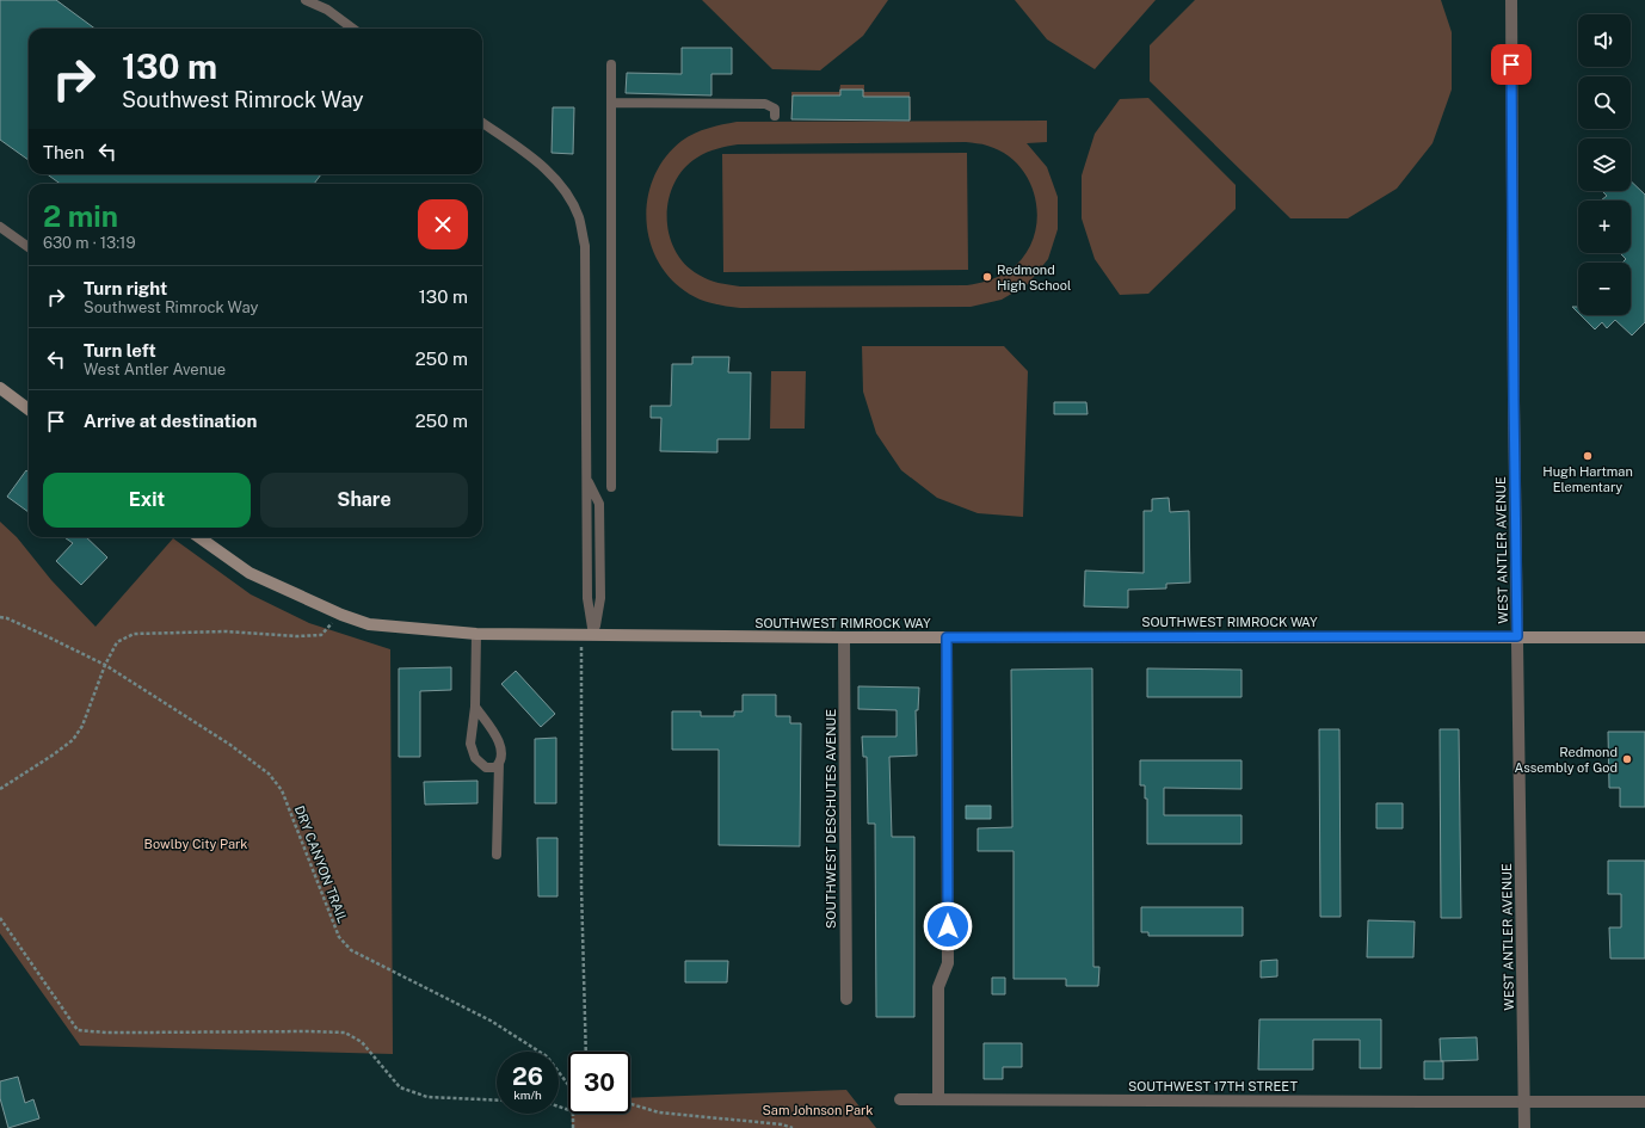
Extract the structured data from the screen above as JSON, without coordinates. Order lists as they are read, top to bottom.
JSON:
{
  "streets": {
    "main road": ["SOUTHWEST RIMROCK WAY"],
    "street": ["WEST ANTLER AVENUE", "SOUTHWEST DESCHUTES AVENUE", "SOUTHWEST 17TH STREET"],
    "path": ["DRY CANYON TRAIL"]
  },
  "crossings": [
    ["WEST ANTLER AVENUE", "SOUTHWEST RIMROCK WAY"],
    ["WEST ANTLER AVENUE", "SOUTHWEST 17TH STREET"],
    ["SOUTHWEST RIMROCK WAY", "SOUTHWEST DESCHUTES AVENUE"]
  ],
  "parks": ["Bowlby City Park", "Sam Johnson Park"],
  "places": ["Redmond High School", "Hugh Hartman Elementary", "Redmond Assembly of God"],
  "page": {
    "map_buttons": ["+", "−"],
    "turn": ["130 m", "Southwest Rimrock Way"],
    "then": "Then",
    "heading": ["2 min", "630 m · 13:19"],
    "list": [
      {
        "name": "Turn right",
        "note": "Southwest Rimrock Way",
        "value": "130 m"
      },
      {
        "name": "Turn left",
        "note": "West Antler Avenue",
        "value": "250 m"
      },
      {
        "name": "Arrive at destination",
        "value": "250 m"
      }
    ],
    "buttons": ["Exit", "Share"],
    "speed": "26 km/h",
    "limit": "30"
  }
}
